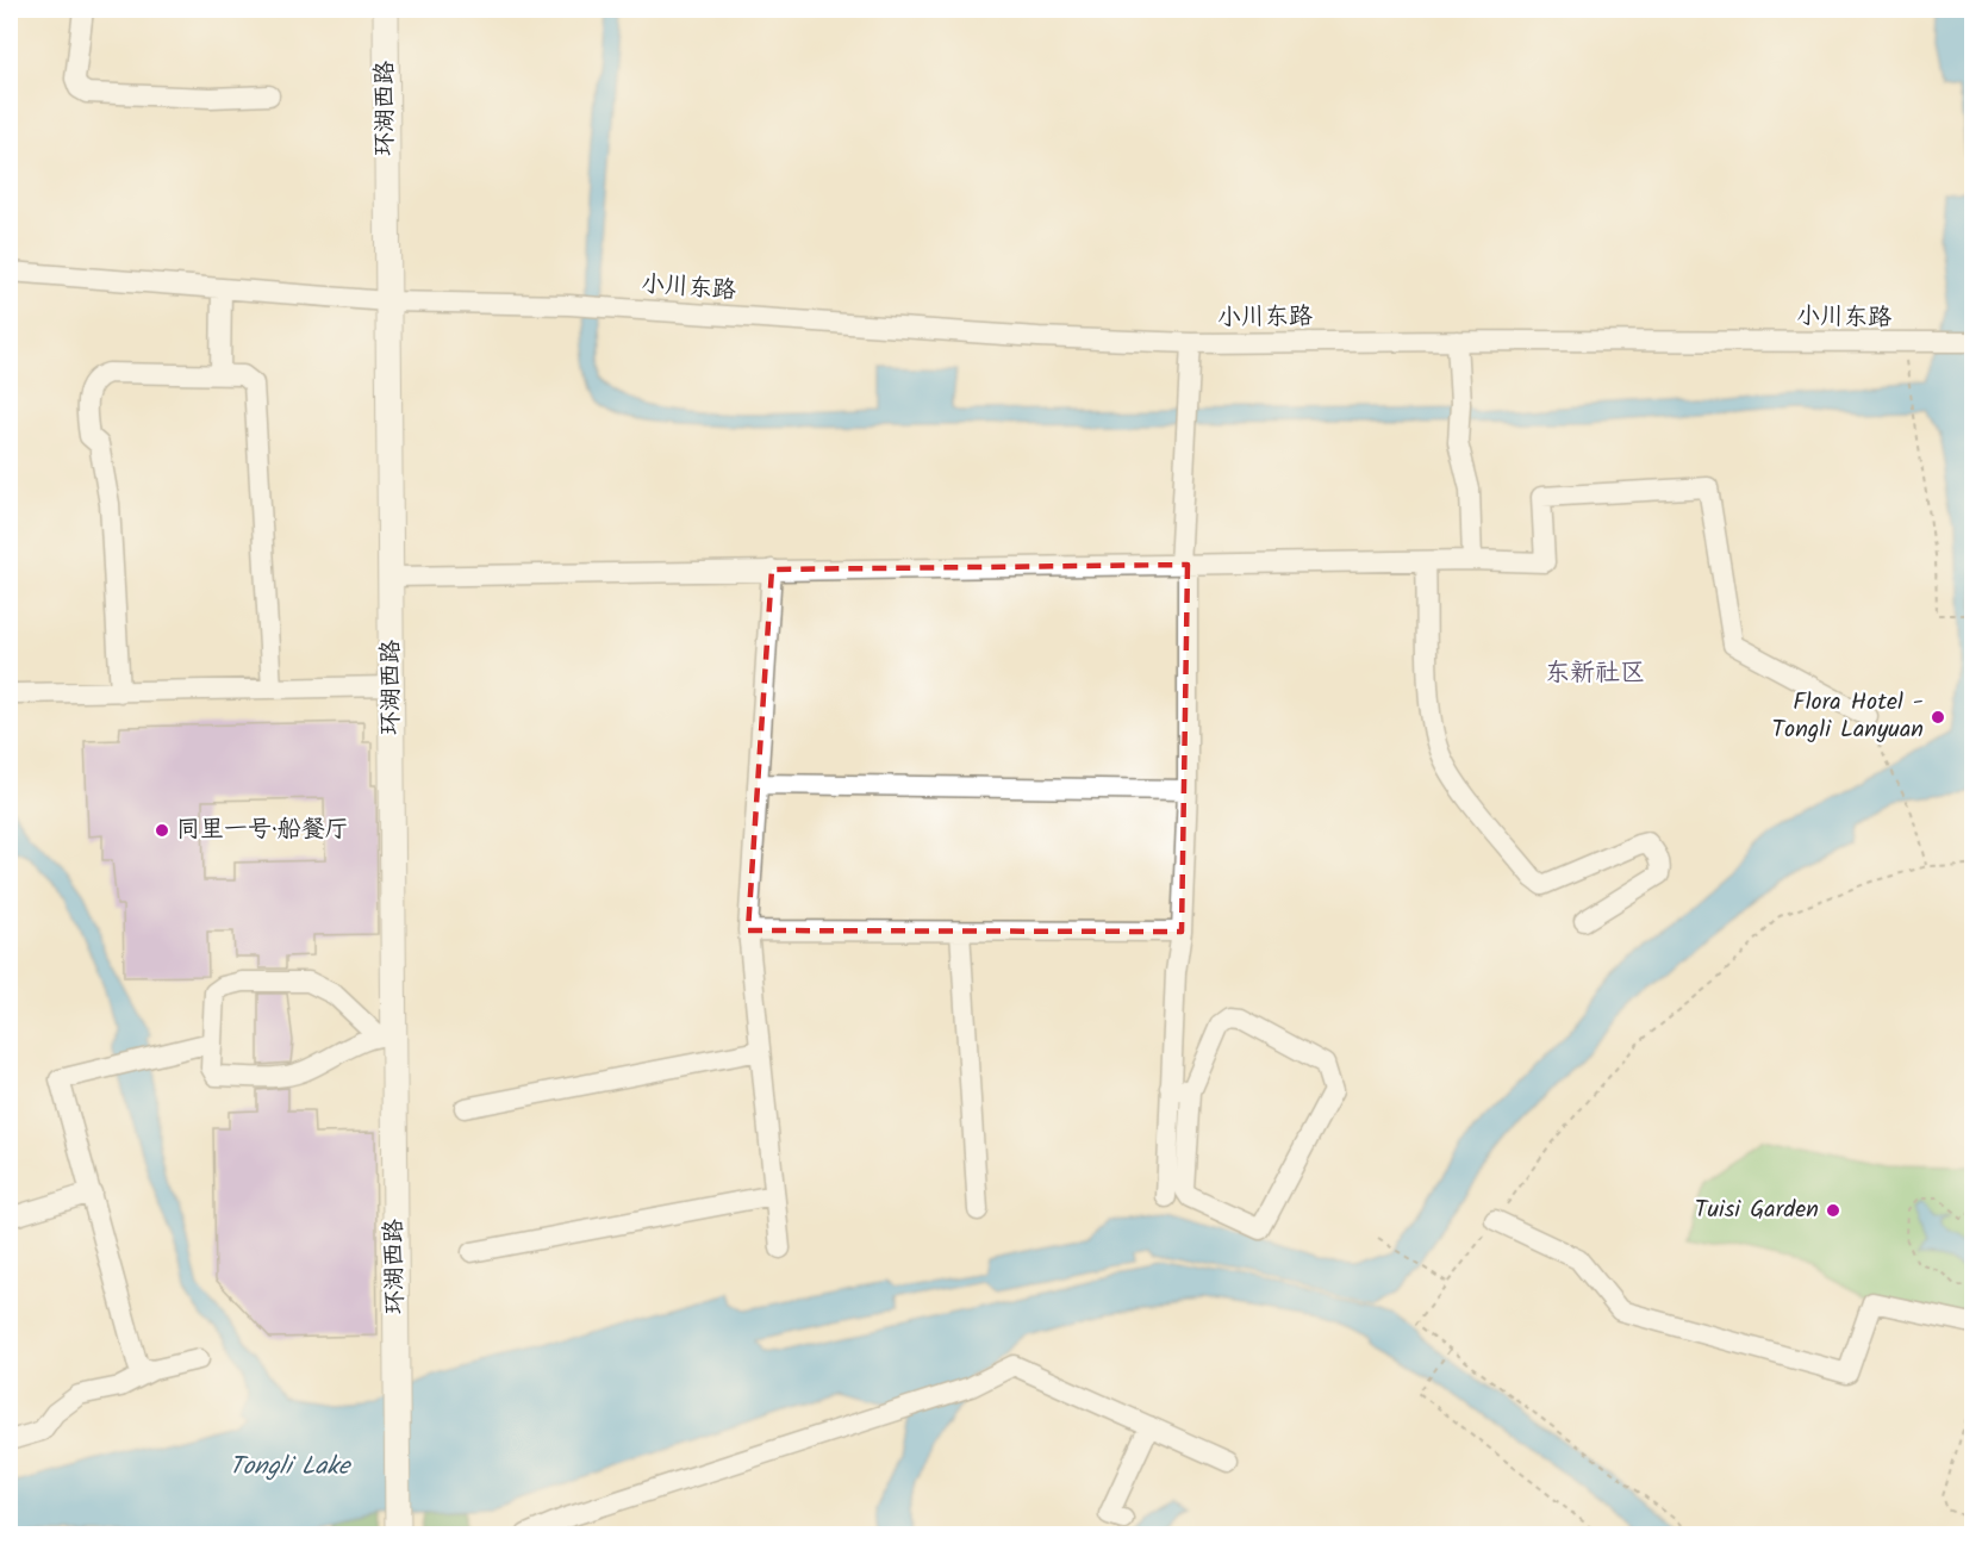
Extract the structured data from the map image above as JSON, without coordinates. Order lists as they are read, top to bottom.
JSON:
{
  "streets": {
    "main road": ["环湖西路"],
    "street": ["小川东路"]
  },
  "crossings": [
    ["环湖西路", "小川东路"]
  ],
  "districts": ["东新社区"],
  "water": ["Tongli Lake"],
  "places": ["Flora Hotel - Tongli Lanyuan", "同里一号·船餐厅", "Tuisi Garden"]
}
